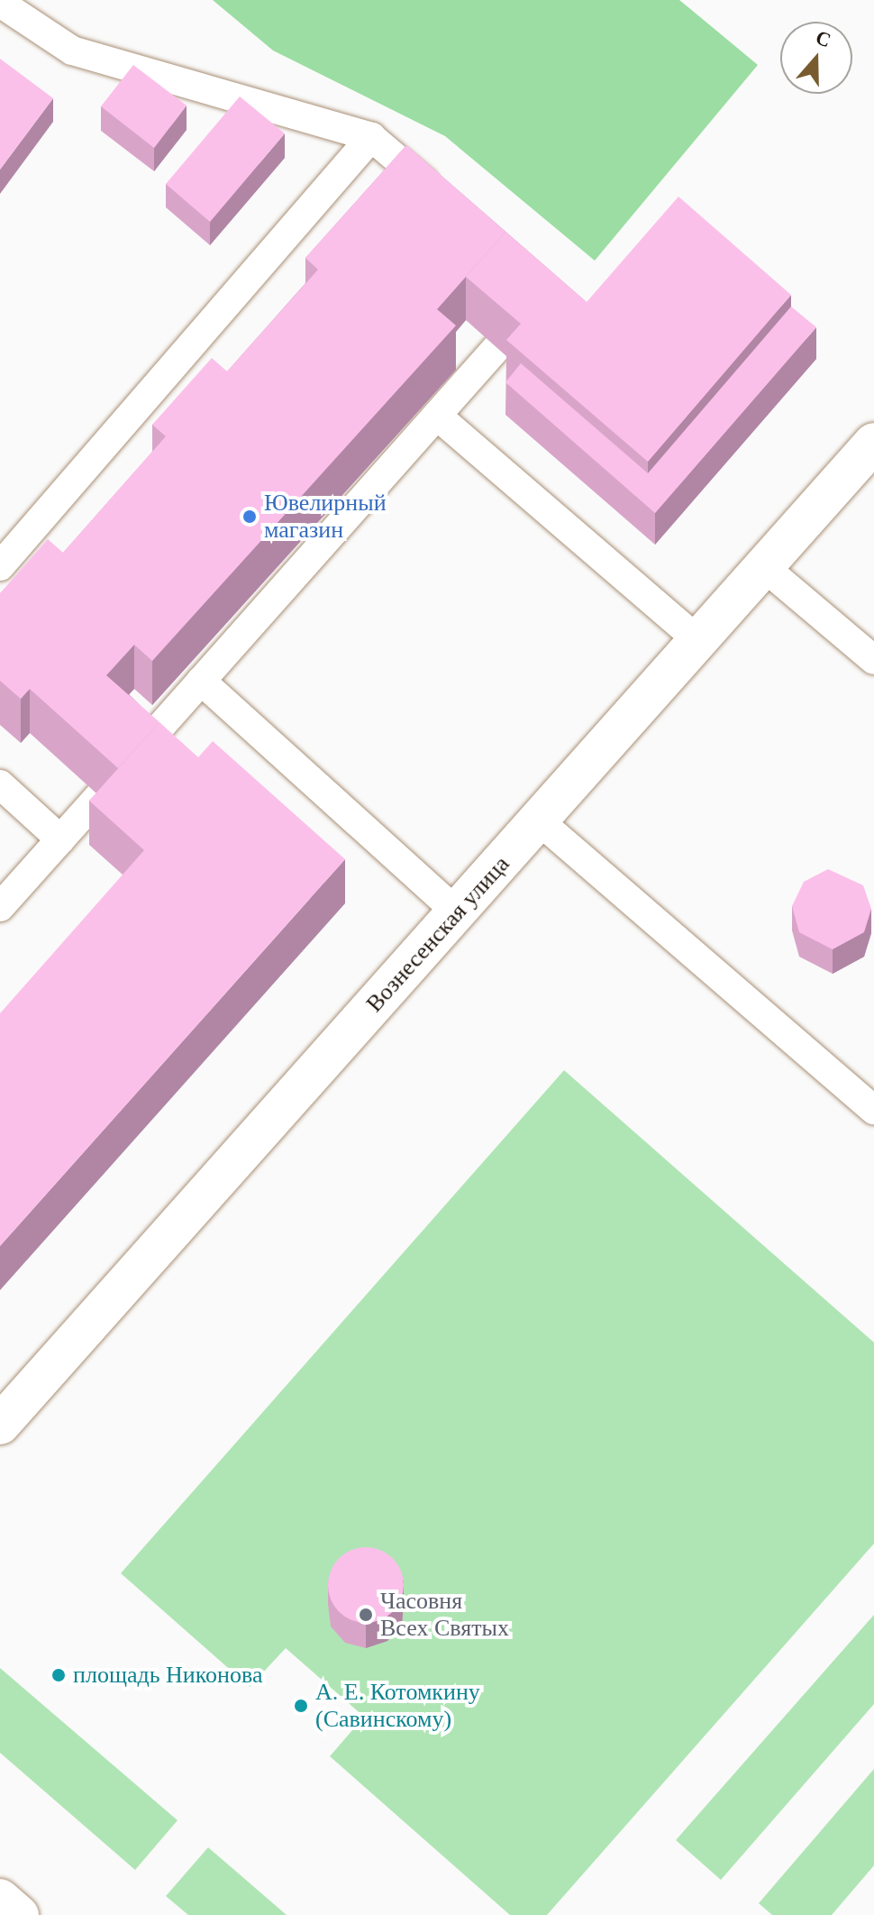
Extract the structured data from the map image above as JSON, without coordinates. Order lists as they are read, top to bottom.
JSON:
{
  "streets": {
    "main road": ["Вознесенская улица"]
  },
  "places": [
    "Ювелирный магазин",
    "Часовня Всех Святых",
    "площадь Никонова",
    "А. Е. Котомкину (Савинскому)"
  ],
  "north": "top"
}
